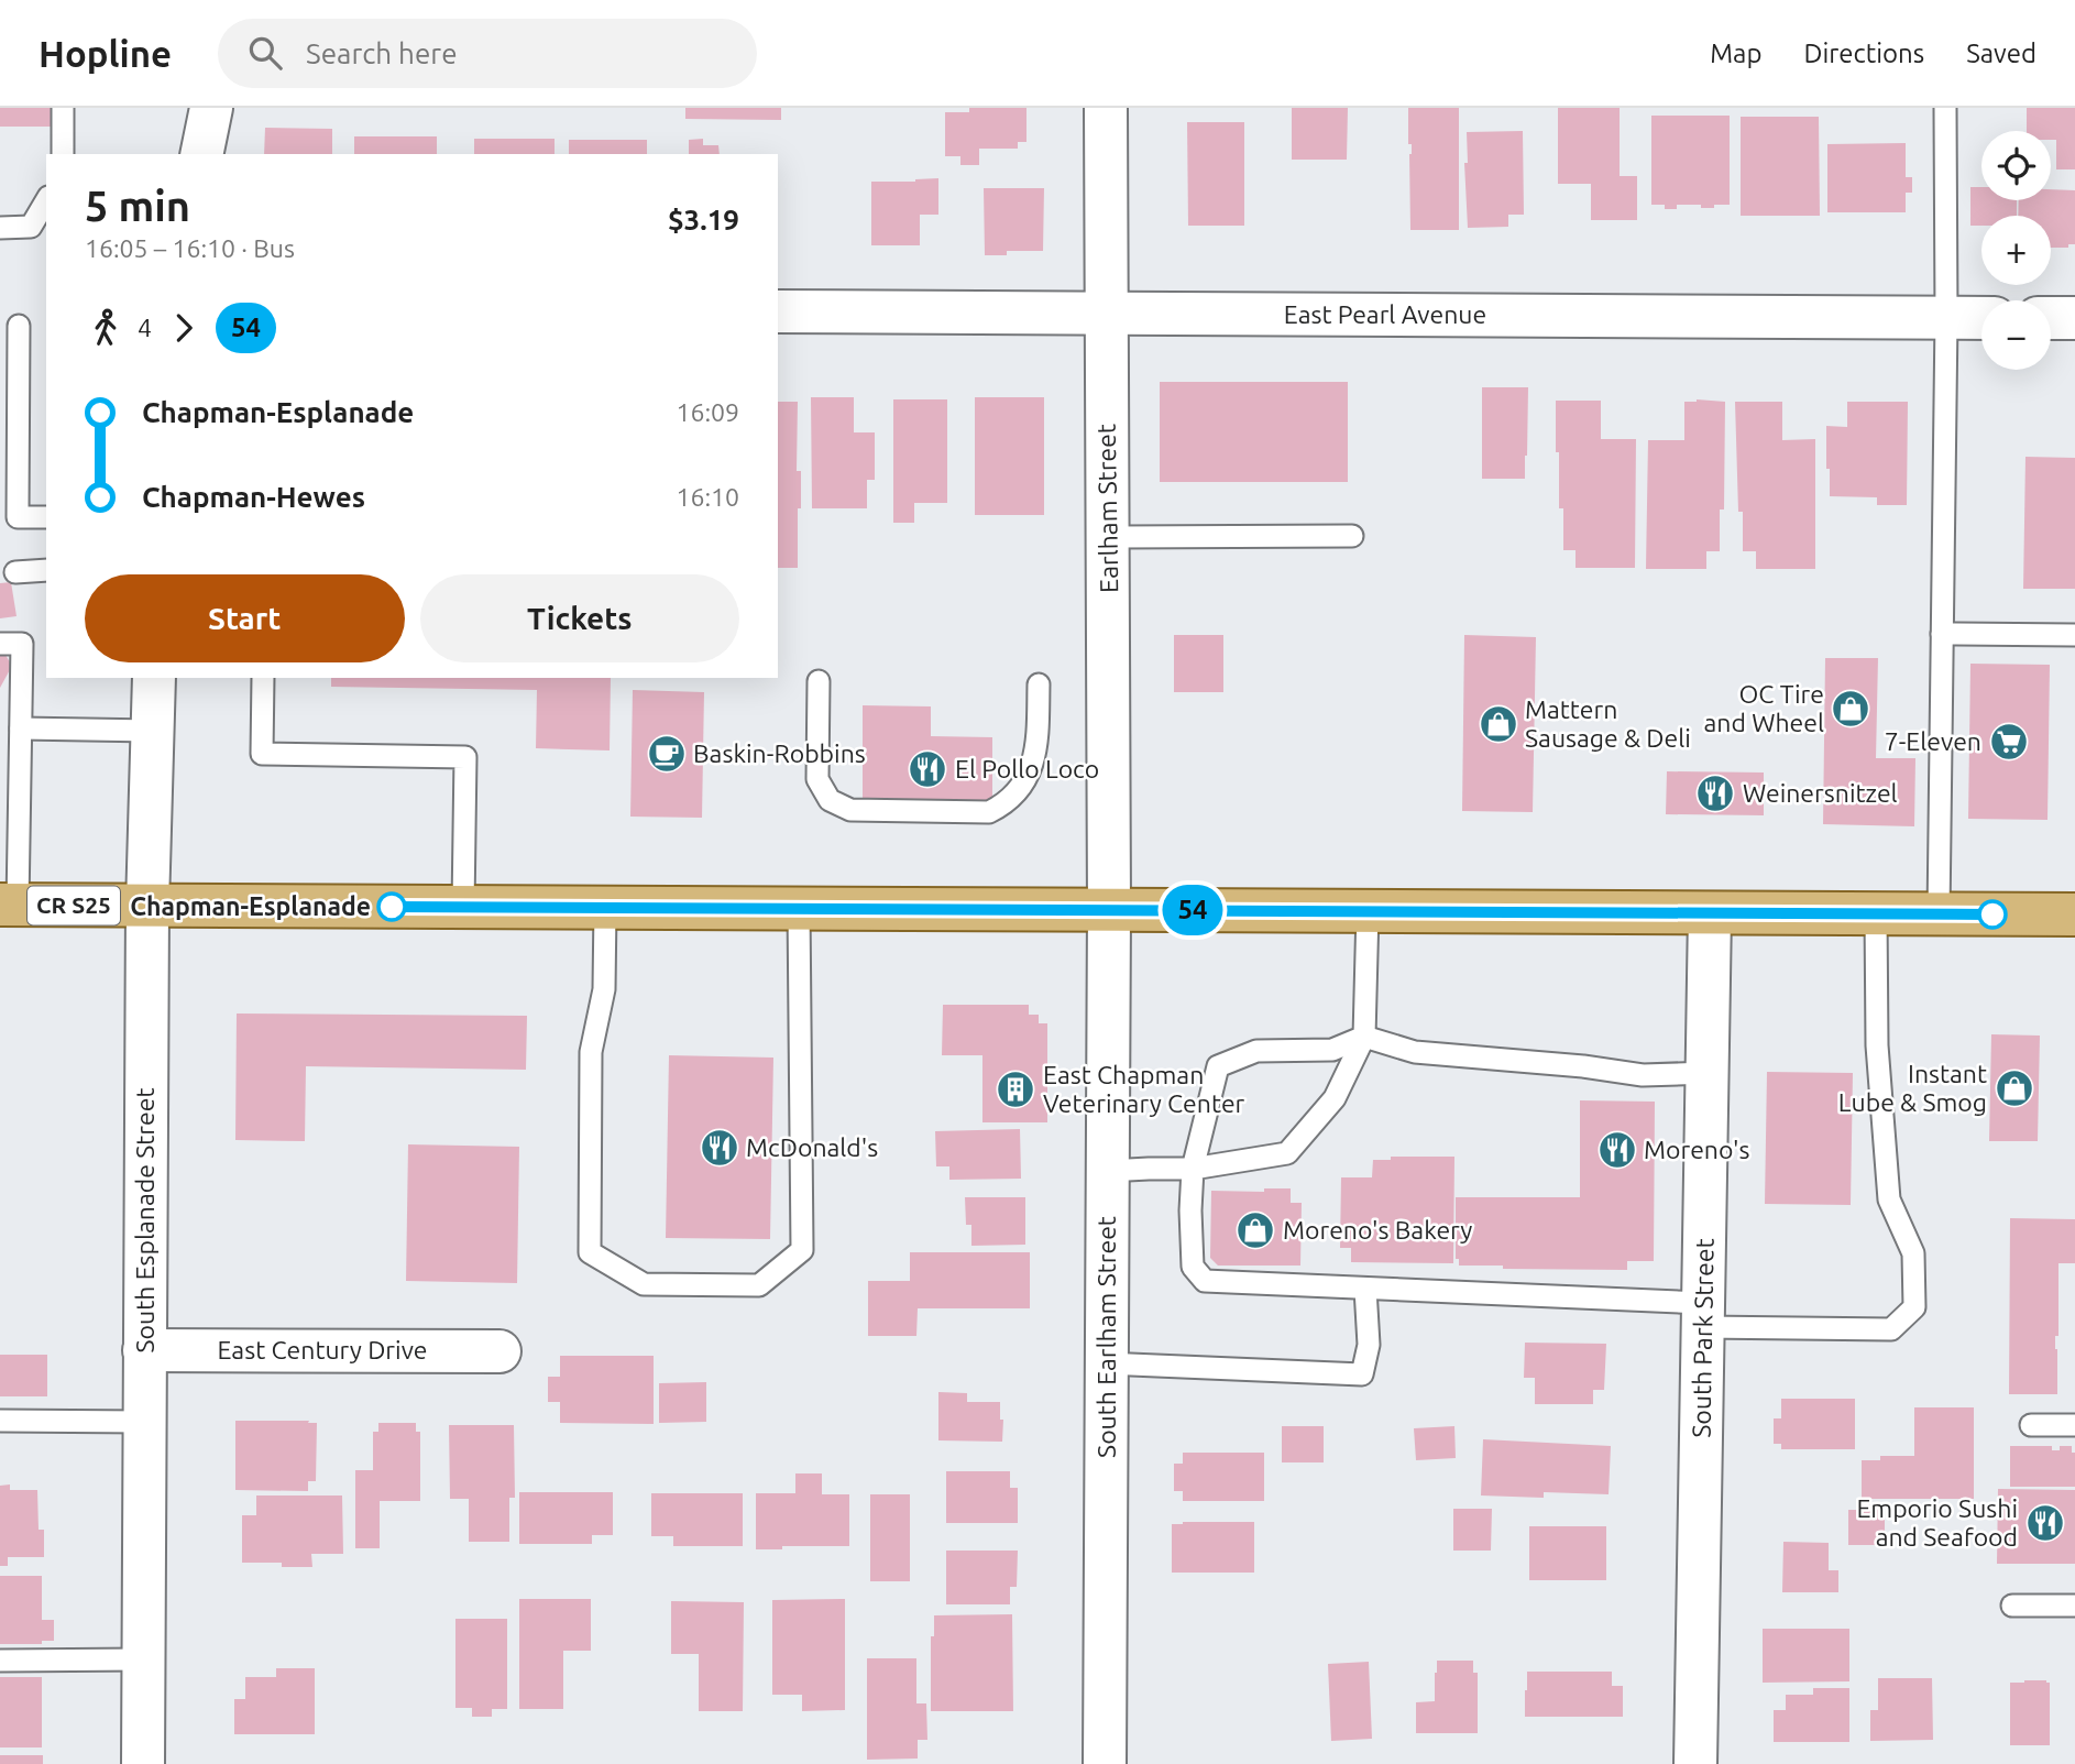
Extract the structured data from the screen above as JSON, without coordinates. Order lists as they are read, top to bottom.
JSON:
{
  "streets": {
    "main road": ["CR S25"],
    "street": [
      "East Pearl Avenue",
      "Earlham Street",
      "South Esplanade Street",
      "South Earlham Street",
      "South Park Street",
      "East Century Drive"
    ]
  },
  "crossings": [
    ["East Pearl Avenue", "Earlham Street"],
    ["Earlham Street", "CR S25"],
    ["Earlham Street", "South Earlham Street"],
    ["CR S25", "South Esplanade Street"],
    ["CR S25", "South Earlham Street"],
    ["CR S25", "South Park Street"],
    ["South Esplanade Street", "East Century Drive"]
  ],
  "places": {
    "shop": [
      "OC Tire and Wheel",
      "Mattern Sausage & Deli",
      "Instant Lube & Smog",
      "Moreno's Bakery"
    ],
    "supermarket": ["7-Eleven"],
    "cafe": ["Baskin-Robbins"],
    "restaurant": [
      "El Pollo Loco",
      "Weinersnitzel",
      "McDonald's",
      "Moreno's",
      "Emporio Sushi and Seafood"
    ],
    "other": ["Chapman-Esplanade"],
    "building": ["East Chapman Veterinary Center"]
  },
  "lines": ["bus line 54"],
  "page": {
    "header": "Hopline",
    "search": "Search here",
    "nav": ["Map", "Directions", "Saved"],
    "on_map": "54",
    "map_buttons": ["+", "−"],
    "heading": ["5 min", "16:05 – 16:10 · Bus", "$3.19"],
    "legs": ["4", "54"],
    "list": [
      {
        "name": "Chapman-Esplanade",
        "value": "16:09"
      },
      {
        "name": "Chapman-Hewes",
        "value": "16:10"
      }
    ],
    "buttons": ["Start", "Tickets"]
  }
}
